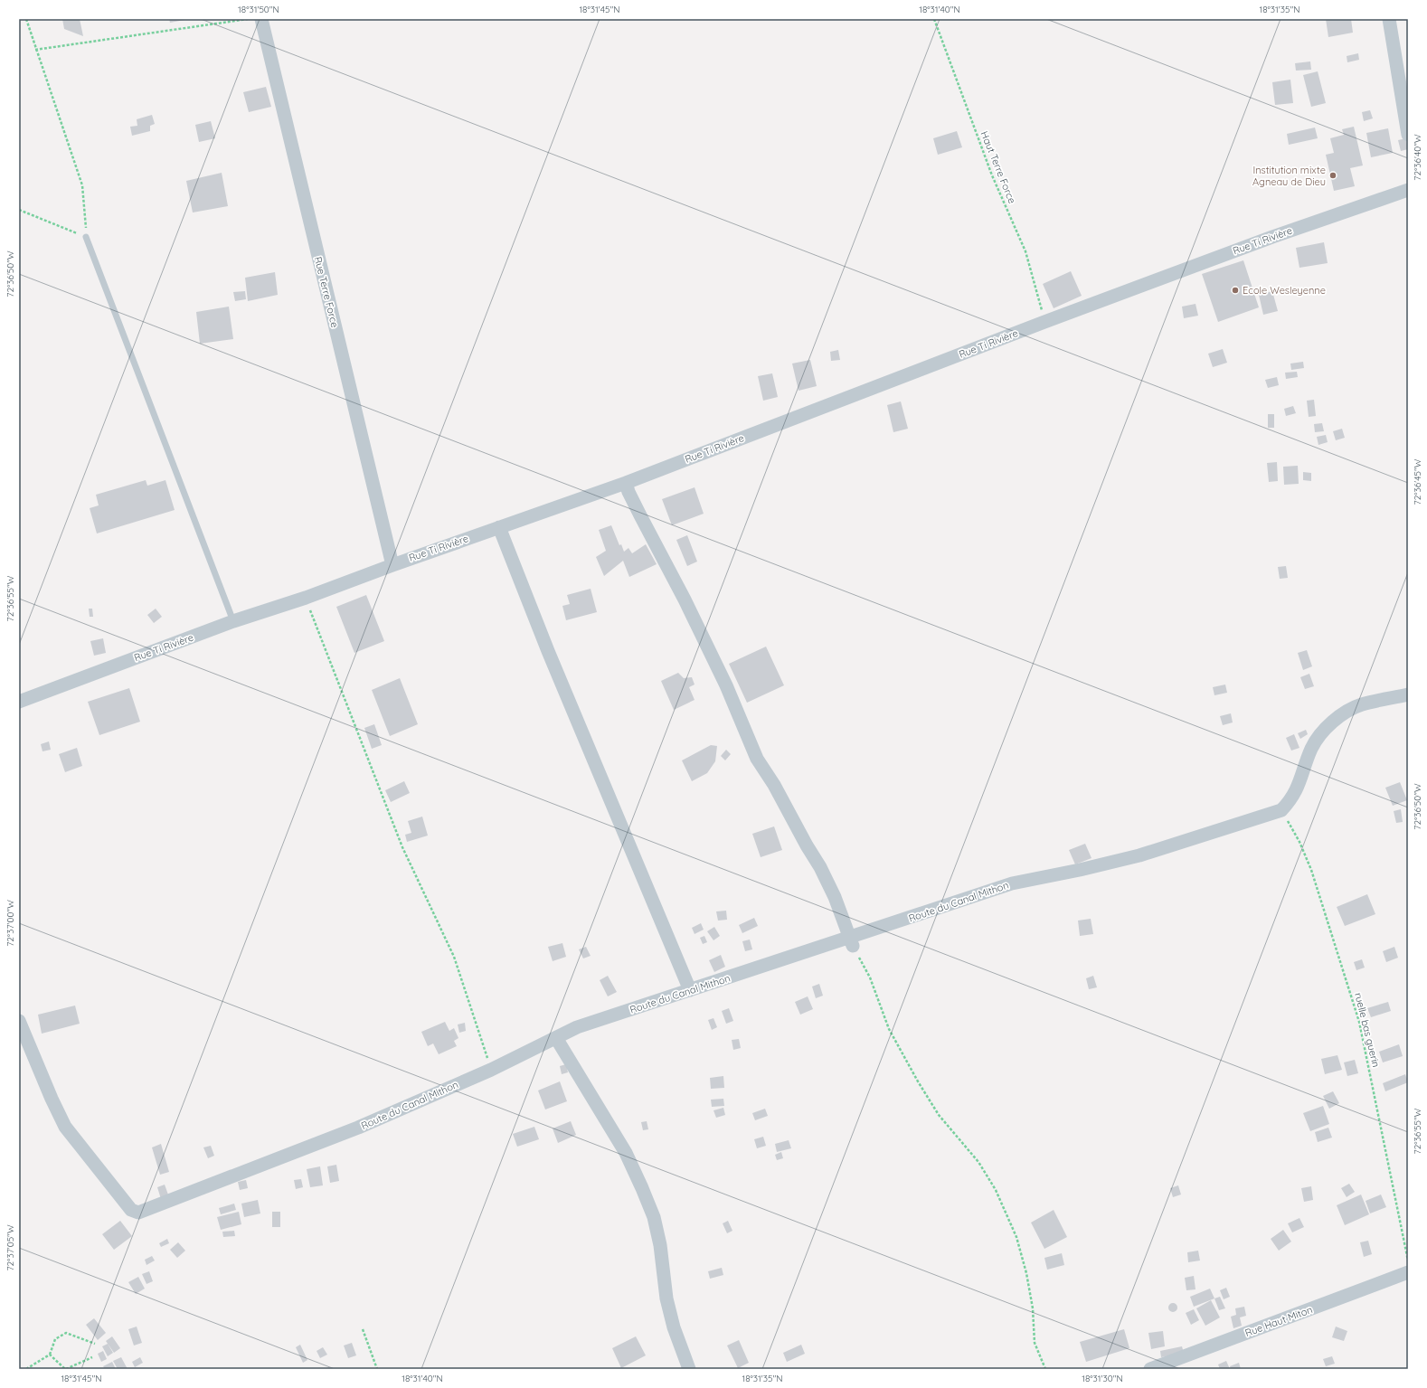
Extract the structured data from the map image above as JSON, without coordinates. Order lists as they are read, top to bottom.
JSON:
{
  "streets": {
    "street": [
      "Rue Ti Rivière",
      "Rue Terre Force",
      "Route du Canal Mithon",
      "Rue Haut Miton"
    ],
    "path": ["Haut Terre Force", "ruelle bas guerin"]
  },
  "crossings": [
    ["Haut Terre Force", "Rue Ti Rivière"],
    ["Rue Ti Rivière", "Rue Terre Force"],
    ["Route du Canal Mithon", "ruelle bas guerin"]
  ],
  "places": ["Institution mixte Agneau de Dieu", "Ecole Wesleyenne"],
  "coordinates": [
    "18°31'50\"N",
    "18°31'45\"N",
    "18°31'40\"N",
    "18°31'35\"N",
    "72°36'40\"W",
    "72°36'50\"W",
    "72°36'45\"W",
    "72°36'55\"W",
    "72°37'00\"W",
    "72°37'05\"W",
    "18°31'30\"N"
  ]
}
